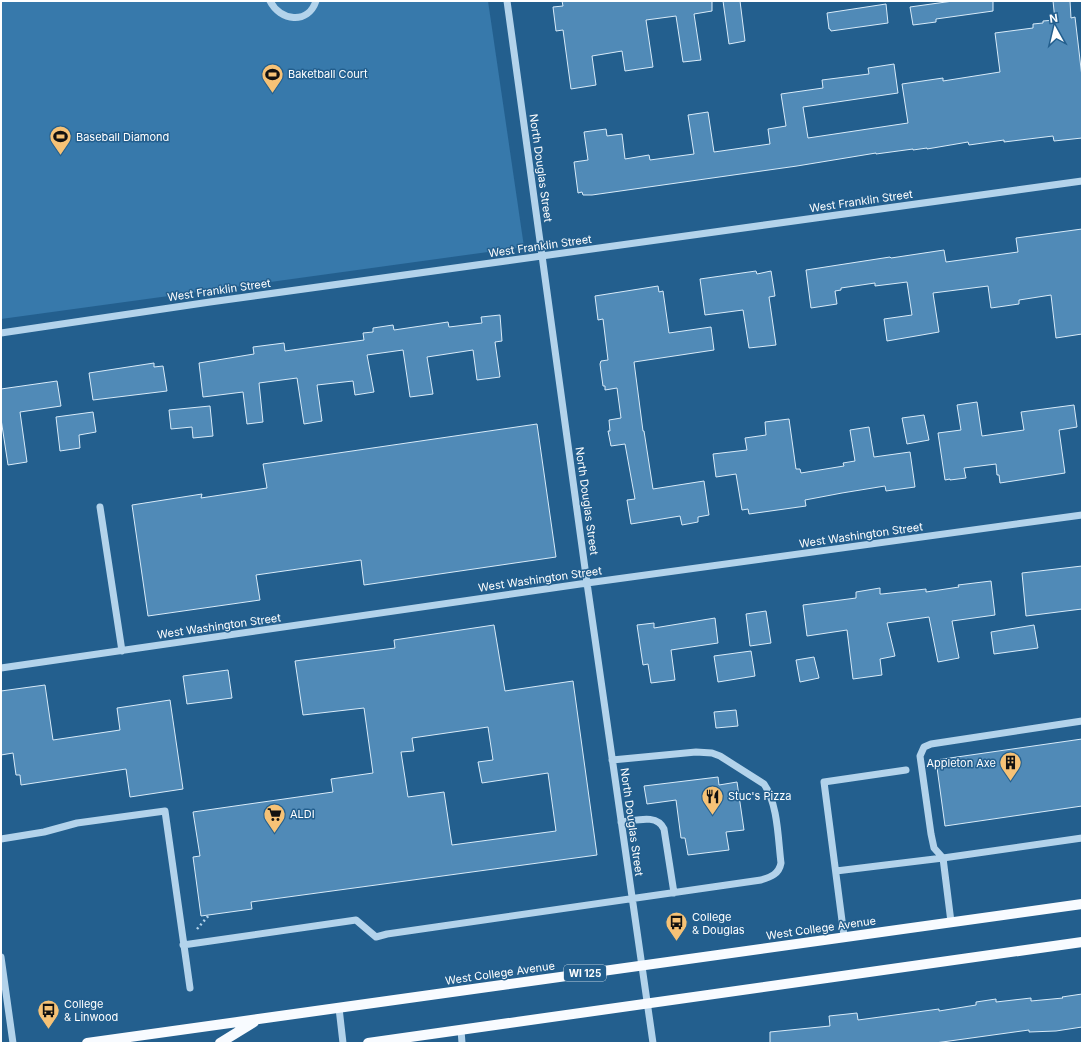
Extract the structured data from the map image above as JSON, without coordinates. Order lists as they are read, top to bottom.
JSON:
{
  "streets": {
    "main road": ["West College Avenue", "WI 125"],
    "street": ["North Douglas Street", "West Franklin Street", "West Washington Street"]
  },
  "crossings": [
    ["North Douglas Street", "West Franklin Street"],
    ["North Douglas Street", "West Washington Street"],
    ["North Douglas Street", "West College Avenue"]
  ],
  "places": {
    "sports": ["Baketball Court", "Baseball Diamond"],
    "building": ["Appleton Axe"],
    "restaurant": ["Stuc's Pizza"],
    "supermarket": ["ALDI"],
    "bus stop": ["College & Douglas", "College & Linwood"]
  },
  "north": "top"
}
